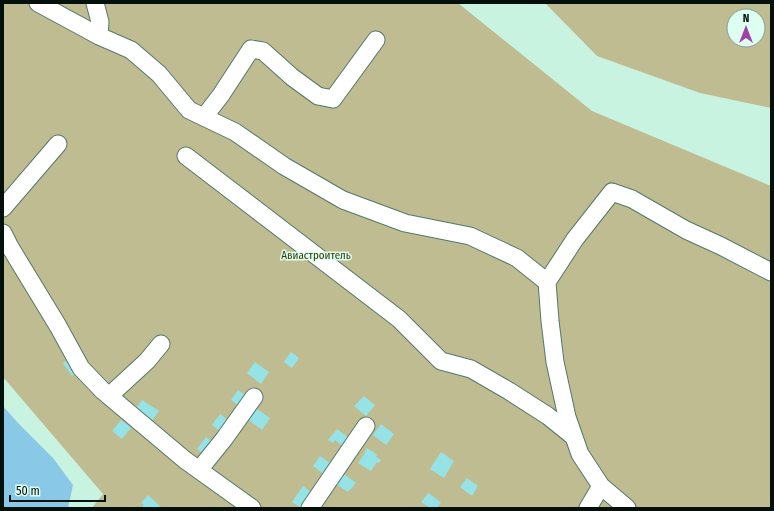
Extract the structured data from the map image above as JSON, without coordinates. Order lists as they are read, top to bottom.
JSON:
{
  "parks": ["Авиастроитель"],
  "scale_bar": "50 m",
  "north": "top"
}
